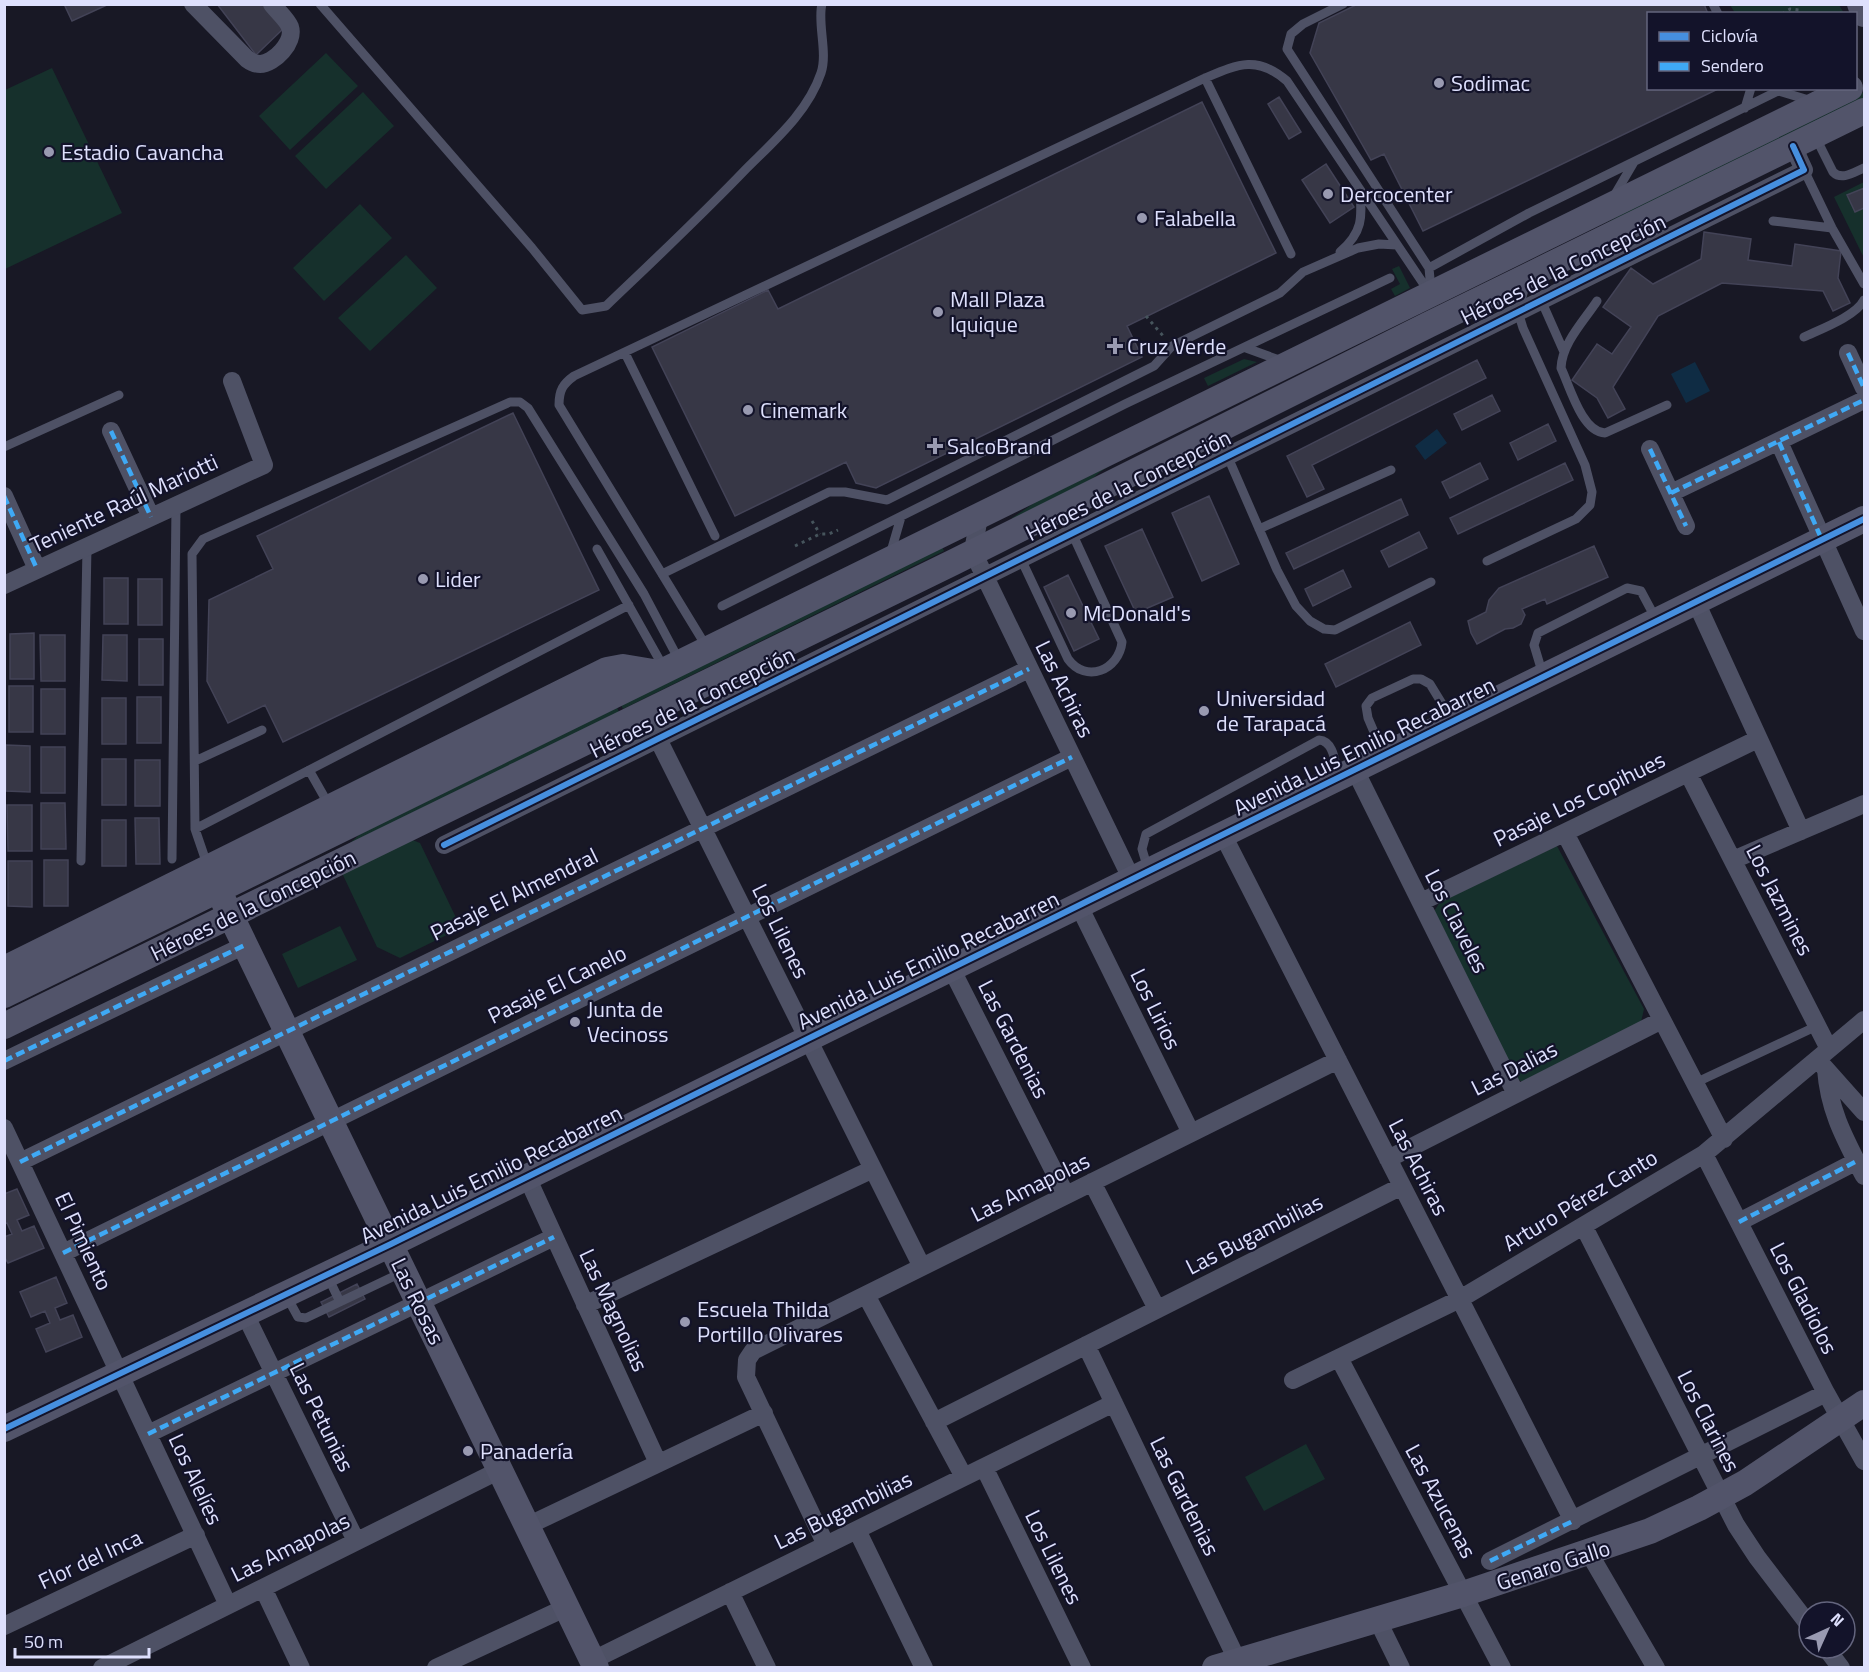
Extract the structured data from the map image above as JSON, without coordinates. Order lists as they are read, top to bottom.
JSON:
{
  "streets": {
    "main road": [
      "Héroes de la Concepción",
      "Avenida Luis Emilio Recabarren",
      "Las Rosas",
      "Genaro Gallo"
    ],
    "street": [
      "Teniente Raúl Mariotti",
      "Las Achiras",
      "Pasaje Los Copihues",
      "Pasaje El Almendral",
      "Los Jazmines",
      "Los Claveles",
      "Los Lilenes",
      "Pasaje El Canelo",
      "Los Lirios",
      "Las Gardenias",
      "Las Dalias",
      "Las Amapolas",
      "Arturo Pérez Canto",
      "Las Bugambilias",
      "El Pimiento",
      "Los Gladiolos",
      "Las Magnolias",
      "Las Petunias",
      "Los Clarines",
      "Los Alelíes",
      "Las Azucenas",
      "Flor del Inca"
    ]
  },
  "crossings": [
    ["Héroes de la Concepción", "Las Achiras"],
    ["Héroes de la Concepción", "Los Lilenes"],
    ["Héroes de la Concepción", "Las Rosas"],
    ["Las Achiras", "Avenida Luis Emilio Recabarren"],
    ["Las Achiras", "Pasaje El Almendral"],
    ["Las Achiras", "Pasaje El Canelo"],
    ["Las Achiras", "Las Dalias"],
    ["Las Achiras", "Las Amapolas"],
    ["Las Achiras", "Arturo Pérez Canto"],
    ["Las Achiras", "Las Bugambilias"],
    ["Las Achiras", "Genaro Gallo"],
    ["Avenida Luis Emilio Recabarren", "Los Claveles"],
    ["Avenida Luis Emilio Recabarren", "Los Lilenes"],
    ["Avenida Luis Emilio Recabarren", "Los Lirios"],
    ["Avenida Luis Emilio Recabarren", "Las Gardenias"],
    ["Avenida Luis Emilio Recabarren", "El Pimiento"],
    ["Avenida Luis Emilio Recabarren", "Las Rosas"],
    ["Avenida Luis Emilio Recabarren", "Las Magnolias"],
    ["Avenida Luis Emilio Recabarren", "Las Petunias"],
    ["Avenida Luis Emilio Recabarren", "Los Alelíes"],
    ["Pasaje Los Copihues", "Los Jazmines"],
    ["Pasaje Los Copihues", "Los Claveles"],
    ["Pasaje El Almendral", "Los Lilenes"],
    ["Pasaje El Almendral", "El Pimiento"],
    ["Pasaje El Almendral", "Las Rosas"],
    ["Los Jazmines", "Arturo Pérez Canto"],
    ["Los Claveles", "Las Dalias"],
    ["Los Lilenes", "Pasaje El Canelo"],
    ["Los Lilenes", "Las Amapolas"],
    ["Los Lilenes", "Las Bugambilias"],
    ["Pasaje El Canelo", "El Pimiento"],
    ["Pasaje El Canelo", "Las Rosas"],
    ["Los Lirios", "Las Amapolas"],
    ["Las Gardenias", "Las Amapolas"],
    ["Las Gardenias", "Las Bugambilias"],
    ["Las Gardenias", "Genaro Gallo"],
    ["Las Amapolas", "Las Rosas"],
    ["Las Amapolas", "Las Petunias"],
    ["Las Amapolas", "Los Alelíes"],
    ["Arturo Pérez Canto", "Los Gladiolos"],
    ["Arturo Pérez Canto", "Los Clarines"],
    ["Arturo Pérez Canto", "Las Azucenas"],
    ["Las Bugambilias", "Las Rosas"],
    ["El Pimiento", "Los Alelíes"],
    ["Los Gladiolos", "Genaro Gallo"],
    ["Los Clarines", "Genaro Gallo"],
    ["Los Alelíes", "Flor del Inca"],
    ["Las Azucenas", "Genaro Gallo"]
  ],
  "places": {
    "other": [
      "Sodimac",
      "Estadio Cavancha",
      "Dercocenter",
      "Falabella",
      "Mall Plaza Iquique",
      "Cinemark",
      "Lider",
      "McDonald's",
      "Universidad de Tarapacá",
      "Junta de Vecinoss",
      "Escuela Thilda Portillo Olivares",
      "Panadería"
    ],
    "health": ["Cruz Verde", "SalcoBrand"]
  },
  "legend": ["Ciclovía", "Sendero"],
  "scale_bar": "50 m",
  "north": "top right"
}
